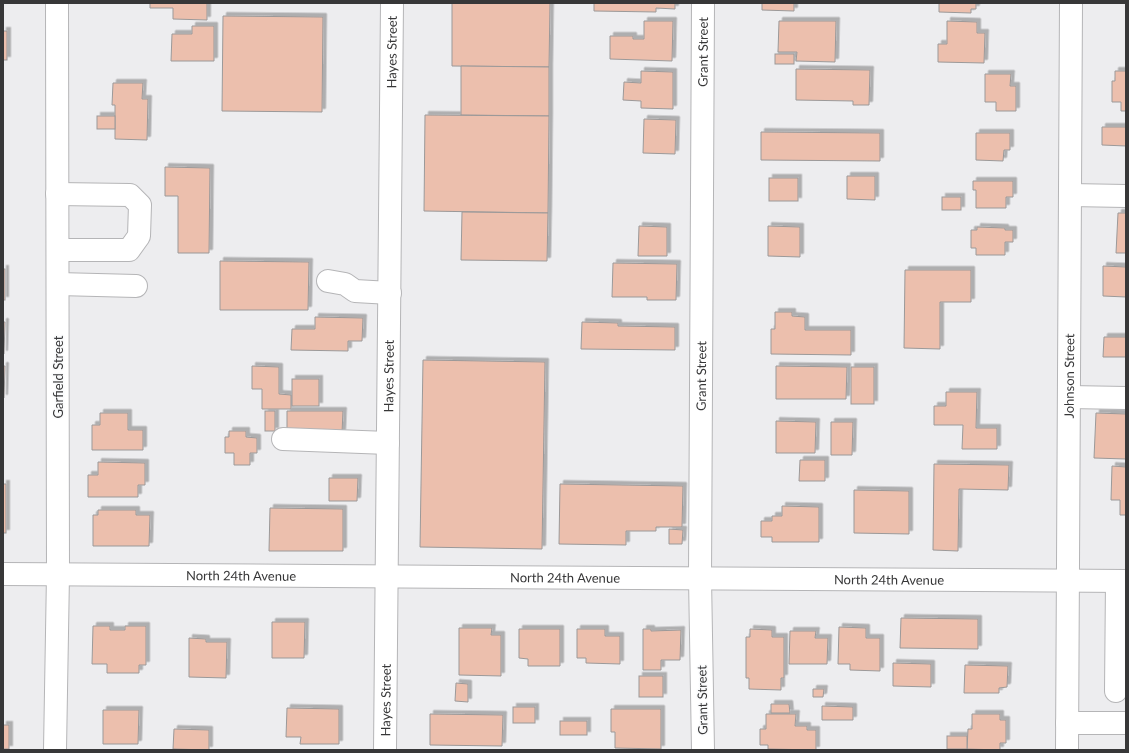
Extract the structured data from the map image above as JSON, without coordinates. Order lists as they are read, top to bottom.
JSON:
{
  "streets": {
    "street": [
      "Hayes Street",
      "Grant Street",
      "Johnson Street",
      "Garfield Street",
      "North 24th Avenue"
    ]
  },
  "crossings": [
    ["Hayes Street", "North 24th Avenue"],
    ["Grant Street", "North 24th Avenue"],
    ["Johnson Street", "North 24th Avenue"],
    ["Garfield Street", "North 24th Avenue"]
  ]
}
